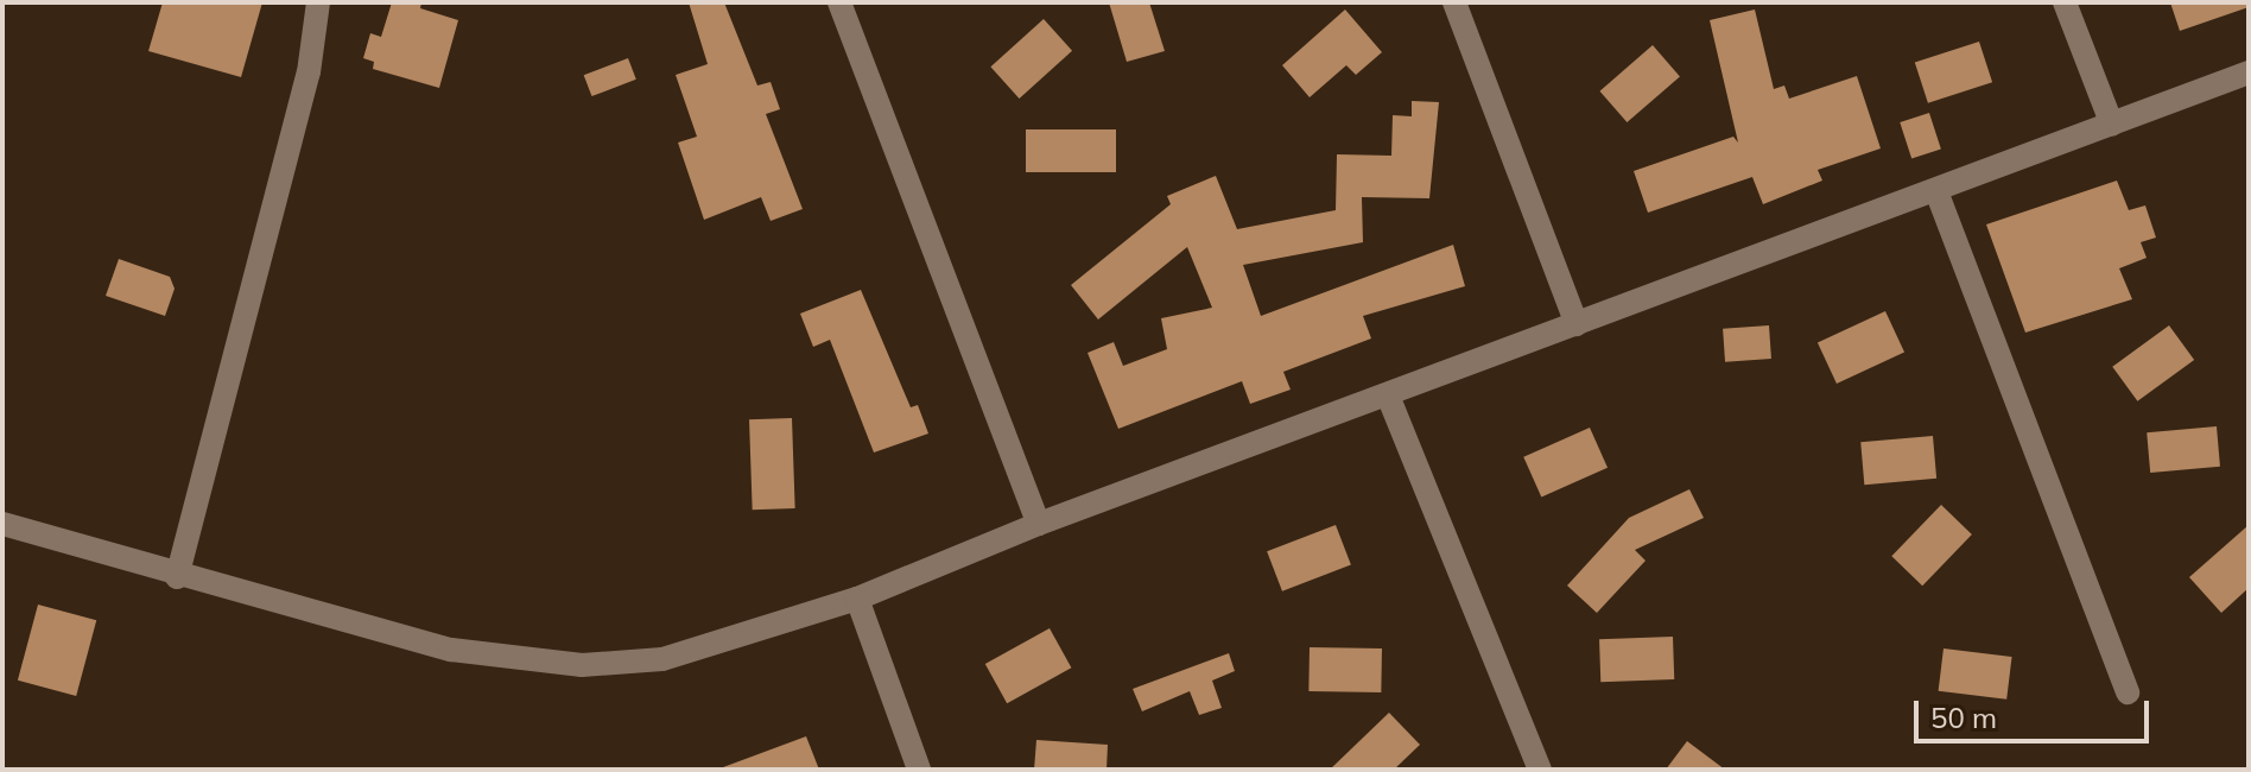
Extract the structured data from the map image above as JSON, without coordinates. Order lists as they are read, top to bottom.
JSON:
{
  "scale_bar": "50 m"
}
